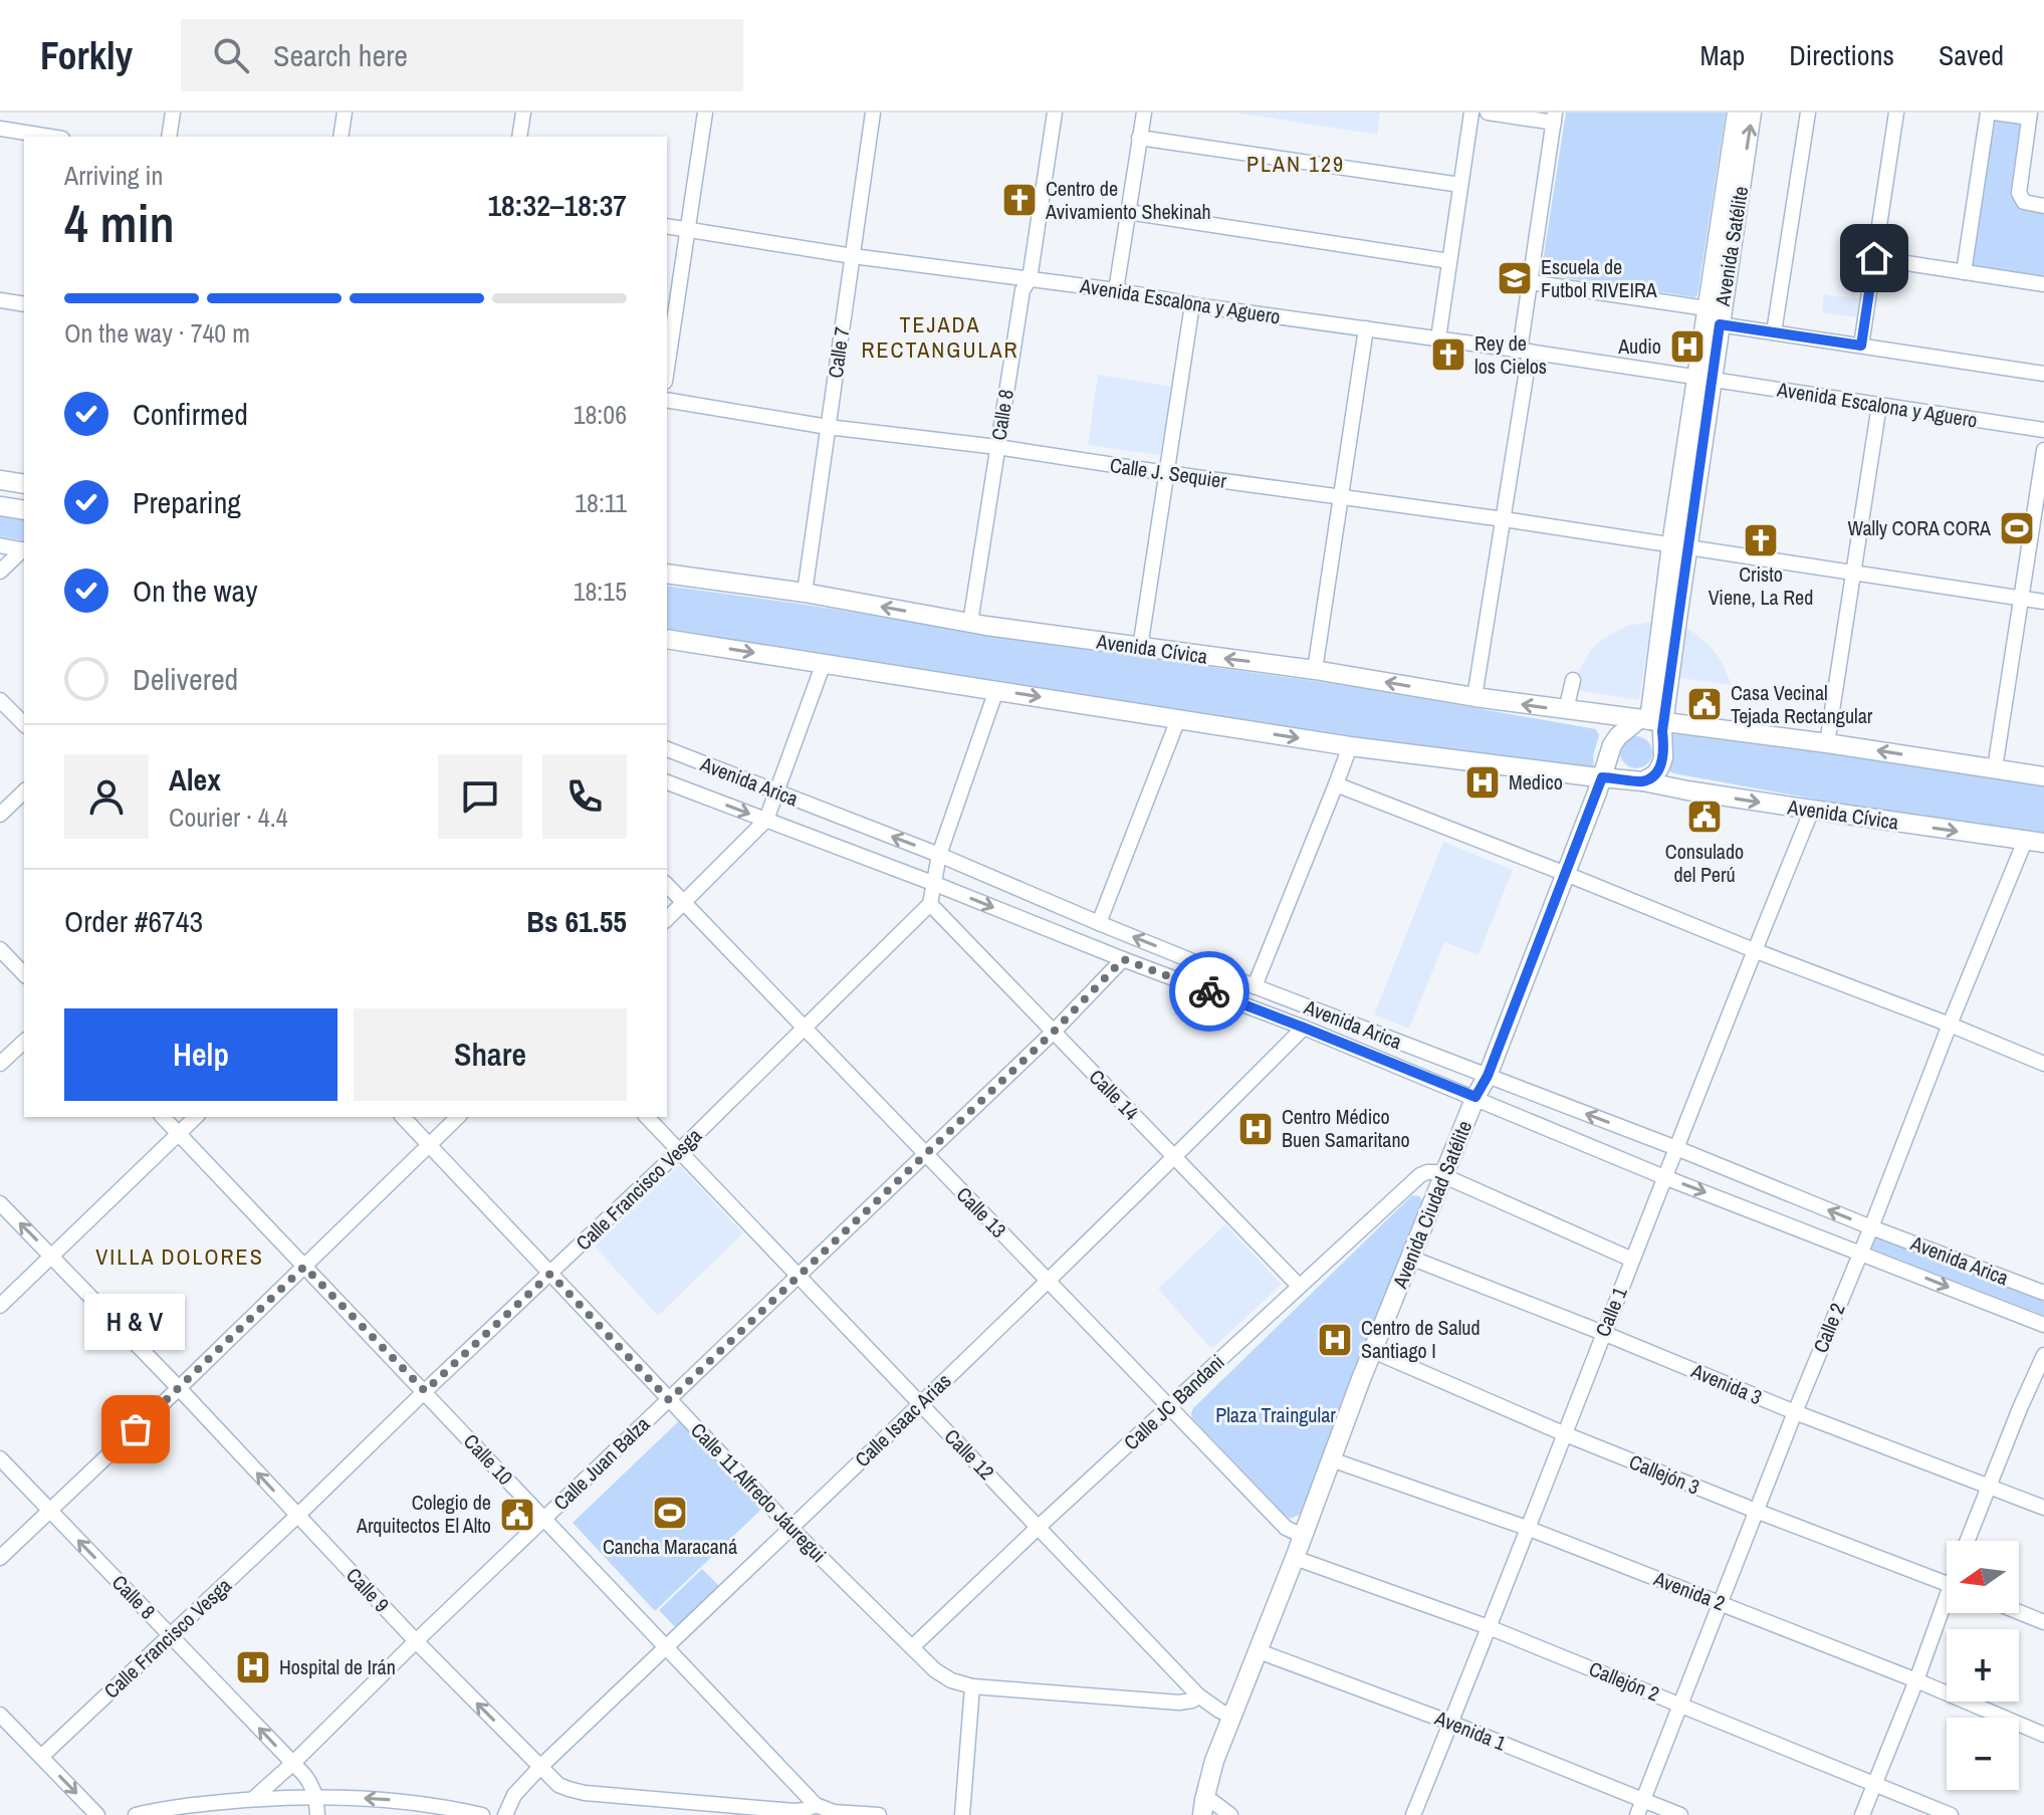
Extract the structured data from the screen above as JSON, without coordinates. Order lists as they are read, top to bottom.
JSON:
{
  "streets": {
    "main road": ["Avenida Satélite", "Avenida Cívica", "Avenida Ciudad Satélite"],
    "street": [
      "Avenida Escalona y Aguero",
      "Calle 7",
      "Calle 8",
      "Calle J. Sequier",
      "Avenida Arica",
      "Calle 14",
      "Calle Francisco Vesga",
      "Calle 13",
      "Calle 1",
      "Calle 2",
      "Avenida 3",
      "Calle JC Bandani",
      "Calle Isaac Arias",
      "Calle 12",
      "Calle 10",
      "Calle Juan Balza",
      "Callejón 3",
      "Calle 11 Alfredo Jáuregui",
      "Calle 9",
      "Avenida 2",
      "Callejón 2",
      "Avenida 1"
    ]
  },
  "crossings": [
    ["Avenida Satélite", "Avenida Escalona y Aguero"],
    ["Avenida Escalona y Aguero", "Calle 7"],
    ["Avenida Escalona y Aguero", "Calle 8"],
    ["Calle 7", "Calle J. Sequier"],
    ["Calle 7", "Avenida Cívica"],
    ["Calle 8", "Calle J. Sequier"],
    ["Calle 8", "Avenida Cívica"],
    ["Calle 8", "Calle Francisco Vesga"],
    ["Calle 8", "Calle Juan Balza"],
    ["Avenida Cívica", "Avenida Ciudad Satélite"],
    ["Avenida Cívica", "Calle 1"],
    ["Avenida Cívica", "Calle 2"],
    ["Avenida Arica", "Avenida Ciudad Satélite"],
    ["Avenida Arica", "Calle 1"],
    ["Avenida Arica", "Calle 2"],
    ["Avenida Arica", "Calle Isaac Arias"],
    ["Avenida Arica", "Calle Juan Balza"],
    ["Calle 14", "Calle Francisco Vesga"],
    ["Calle 14", "Calle JC Bandani"],
    ["Calle 14", "Calle Isaac Arias"],
    ["Calle 14", "Calle Juan Balza"],
    ["Calle Francisco Vesga", "Calle 13"],
    ["Calle Francisco Vesga", "Calle 12"],
    ["Calle Francisco Vesga", "Calle 10"],
    ["Calle Francisco Vesga", "Calle 11 Alfredo Jáuregui"],
    ["Calle Francisco Vesga", "Calle 9"],
    ["Avenida Ciudad Satélite", "Calle 13"],
    ["Avenida Ciudad Satélite", "Avenida 3"],
    ["Avenida Ciudad Satélite", "Calle JC Bandani"],
    ["Avenida Ciudad Satélite", "Calle 12"],
    ["Avenida Ciudad Satélite", "Callejón 3"],
    ["Avenida Ciudad Satélite", "Avenida 2"],
    ["Avenida Ciudad Satélite", "Callejón 2"],
    ["Avenida Ciudad Satélite", "Avenida 1"],
    ["Calle 13", "Calle JC Bandani"],
    ["Calle 13", "Calle Isaac Arias"],
    ["Calle 13", "Calle Juan Balza"],
    ["Calle 1", "Avenida 3"],
    ["Calle 1", "Callejón 3"],
    ["Calle 1", "Avenida 2"],
    ["Calle 1", "Callejón 2"],
    ["Calle 1", "Avenida 1"],
    ["Calle 2", "Avenida 3"],
    ["Calle 2", "Callejón 3"],
    ["Calle 2", "Avenida 2"],
    ["Calle 2", "Callejón 2"],
    ["Calle 2", "Avenida 1"],
    ["Calle JC Bandani", "Calle 12"],
    ["Calle JC Bandani", "Calle 11 Alfredo Jáuregui"],
    ["Calle Isaac Arias", "Calle 12"],
    ["Calle Isaac Arias", "Calle 10"],
    ["Calle Isaac Arias", "Calle 11 Alfredo Jáuregui"],
    ["Calle Isaac Arias", "Calle 9"],
    ["Calle 12", "Calle Juan Balza"],
    ["Calle 12", "Calle 11 Alfredo Jáuregui"],
    ["Calle 10", "Calle Juan Balza"],
    ["Calle 10", "Calle 9"],
    ["Calle Juan Balza", "Calle 11 Alfredo Jáuregui"],
    ["Calle Juan Balza", "Calle 9"]
  ],
  "one_way": ["Calle 8", "Calle 9"],
  "districts": ["PLAN 129", "TEJADA RECTANGULAR", "VILLA DOLORES"],
  "parks": ["Plaza Traingular"],
  "places": {
    "church": ["Centro de Avivamiento Shekinah", "Rey de los Cielos", "Cristo Viene, La Red"],
    "school or university": ["Escuela de Futbol RIVEIRA"],
    "hospital": [
      "Audio",
      "Medico",
      "Centro Médico Buen Samaritano",
      "Centro de Salud Santiago I",
      "Hospital de Irán"
    ],
    "sports": ["Wally CORA CORA", "Cancha Maracaná"],
    "public building": ["Casa Vecinal Tejada Rectangular", "Consulado del Perú", "Colegio de Arquitectos El Alto"],
    "other": ["H & V"]
  },
  "north": "left",
  "page": {
    "header": "Forkly",
    "search": "Search here",
    "nav": ["Map", "Directions", "Saved"],
    "heading": ["4 min", "Arriving in", "18:32–18:37"],
    "panel": [
      "Alex",
      "Courier · 4.4",
      "Order #6743",
      "Bs 61.55"
    ],
    "bar": "On the way · 740 m",
    "list": [
      ["Confirmed", "18:06"],
      ["Preparing", "18:11"],
      ["On the way", "18:15"],
      "Delivered"
    ],
    "buttons": ["Help", "Share"],
    "bubble": "H & V",
    "map_buttons": ["+", "−"]
  }
}
